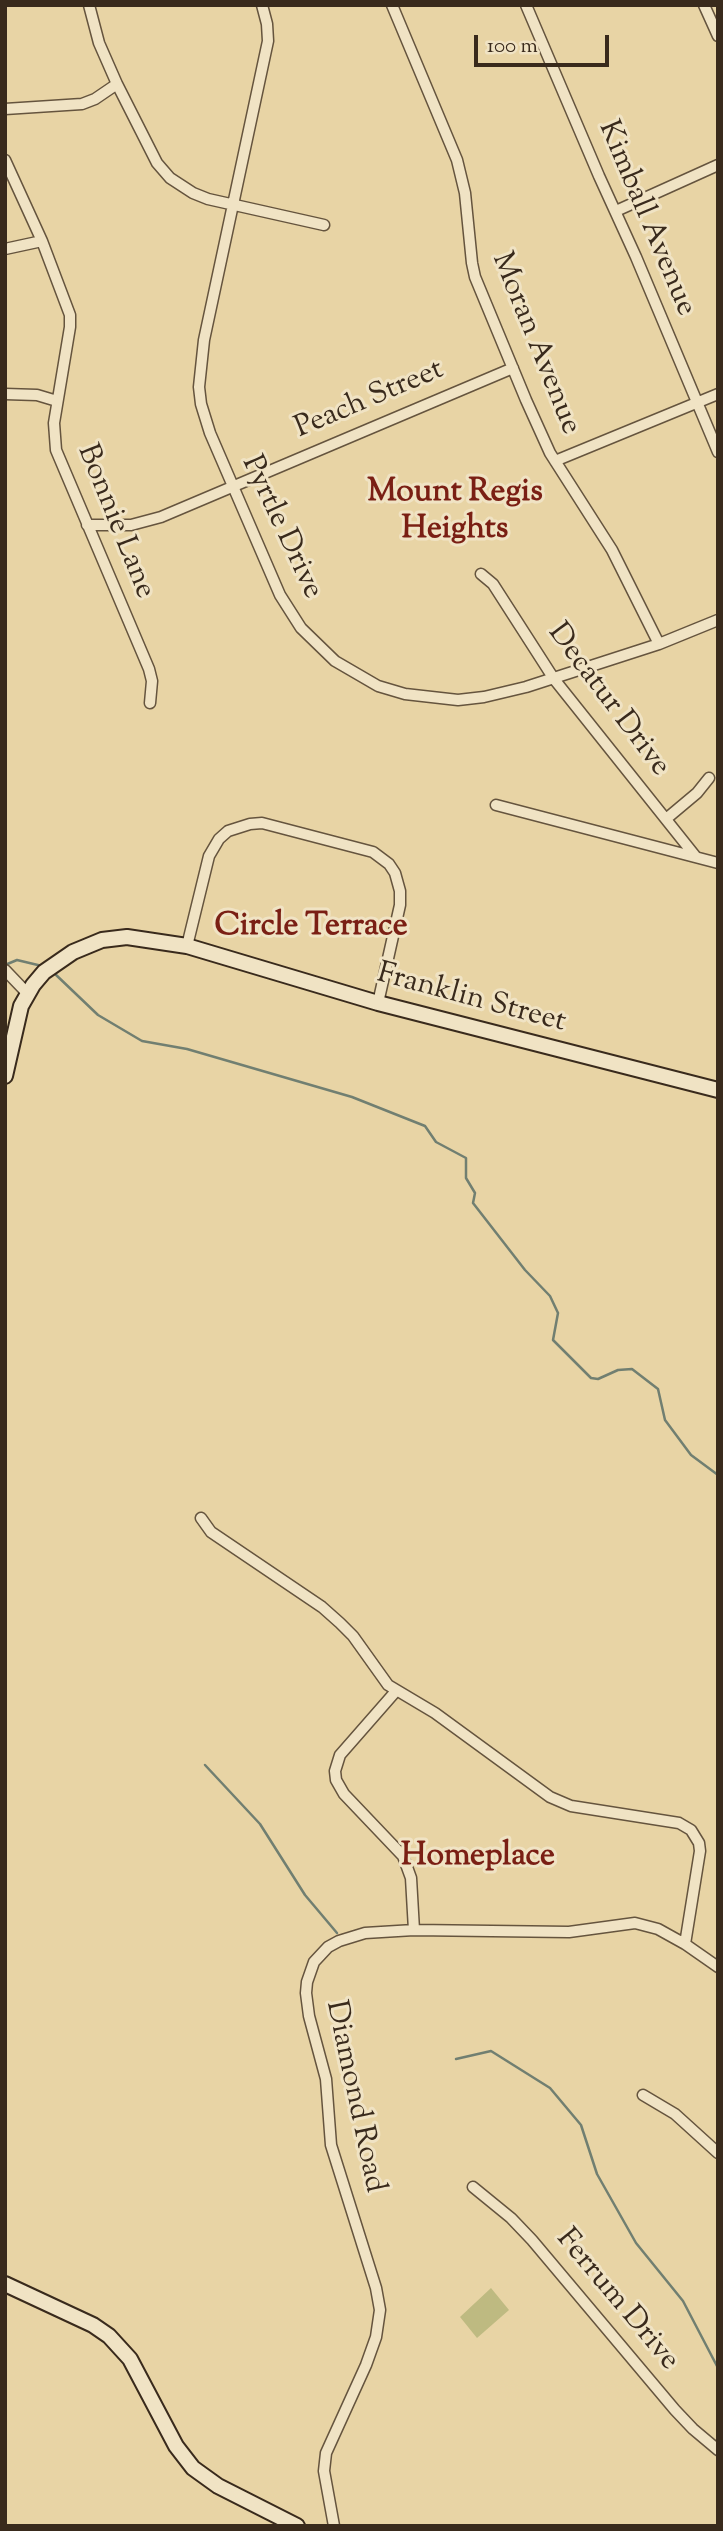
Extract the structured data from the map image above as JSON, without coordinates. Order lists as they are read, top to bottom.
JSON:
{
  "streets": {
    "street": [
      "Kimball Avenue",
      "Moran Avenue",
      "Peach Street",
      "Bonnie Lane",
      "Pyrtle Drive",
      "Decatur Drive",
      "Franklin Street",
      "Diamond Road",
      "Ferrum Drive"
    ]
  },
  "crossings": [
    ["Moran Avenue", "Peach Street"],
    ["Moran Avenue", "Pyrtle Drive"],
    ["Peach Street", "Bonnie Lane"],
    ["Peach Street", "Pyrtle Drive"],
    ["Pyrtle Drive", "Decatur Drive"]
  ],
  "districts": ["Mount Regis Heights", "Circle Terrace", "Homeplace"],
  "scale_bar": "100 m"
}
